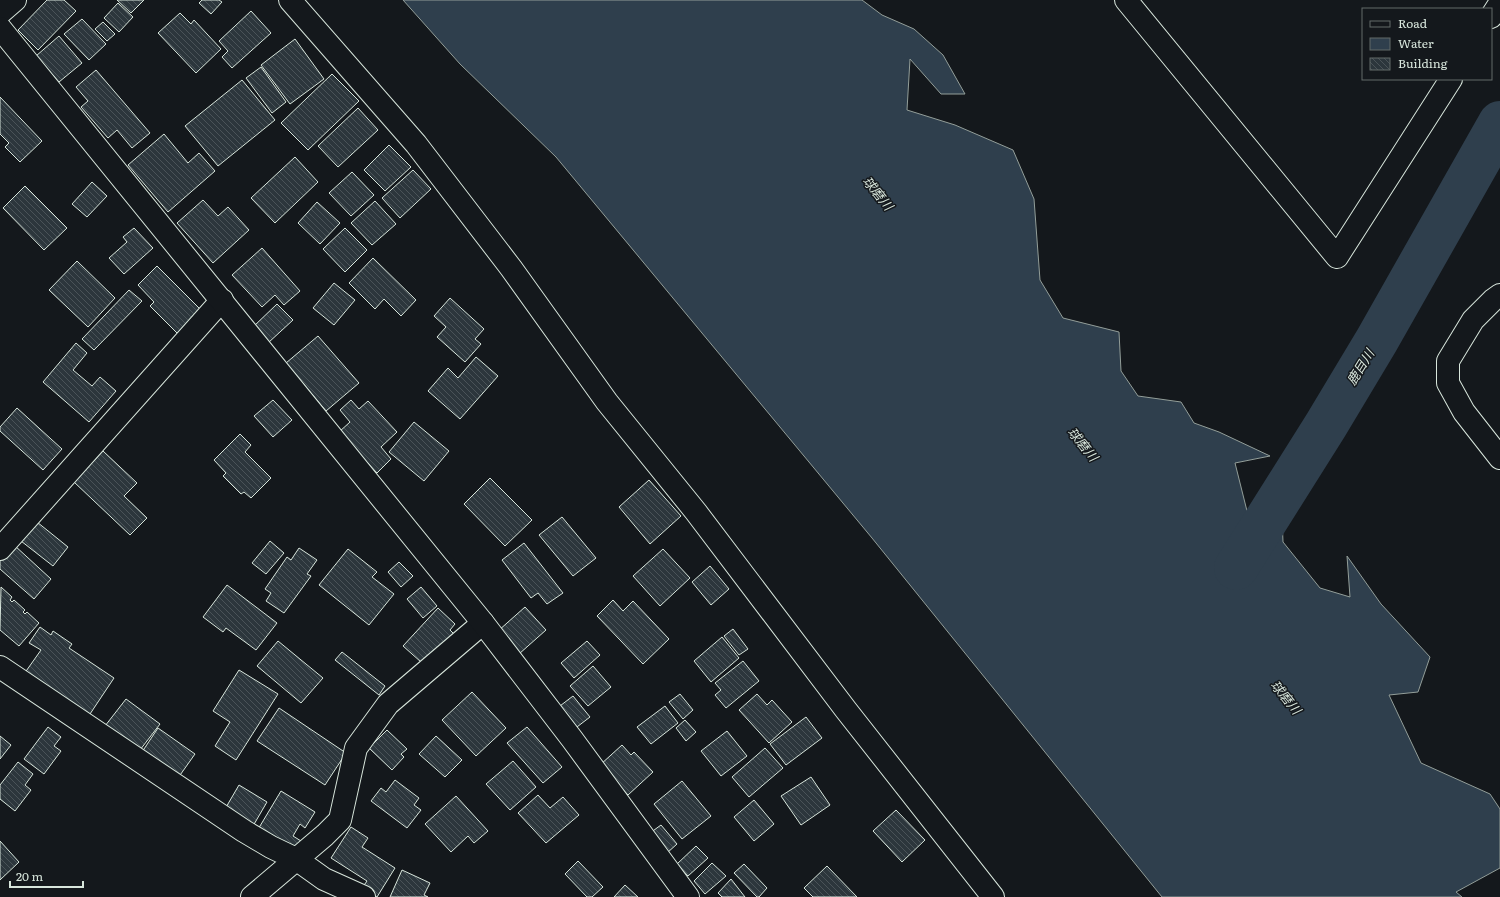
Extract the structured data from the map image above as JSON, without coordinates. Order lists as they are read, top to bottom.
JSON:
{
  "water": ["球磨川", "鹿目川"],
  "legend": ["Road", "Water", "Building"],
  "scale_bar": "20 m"
}
